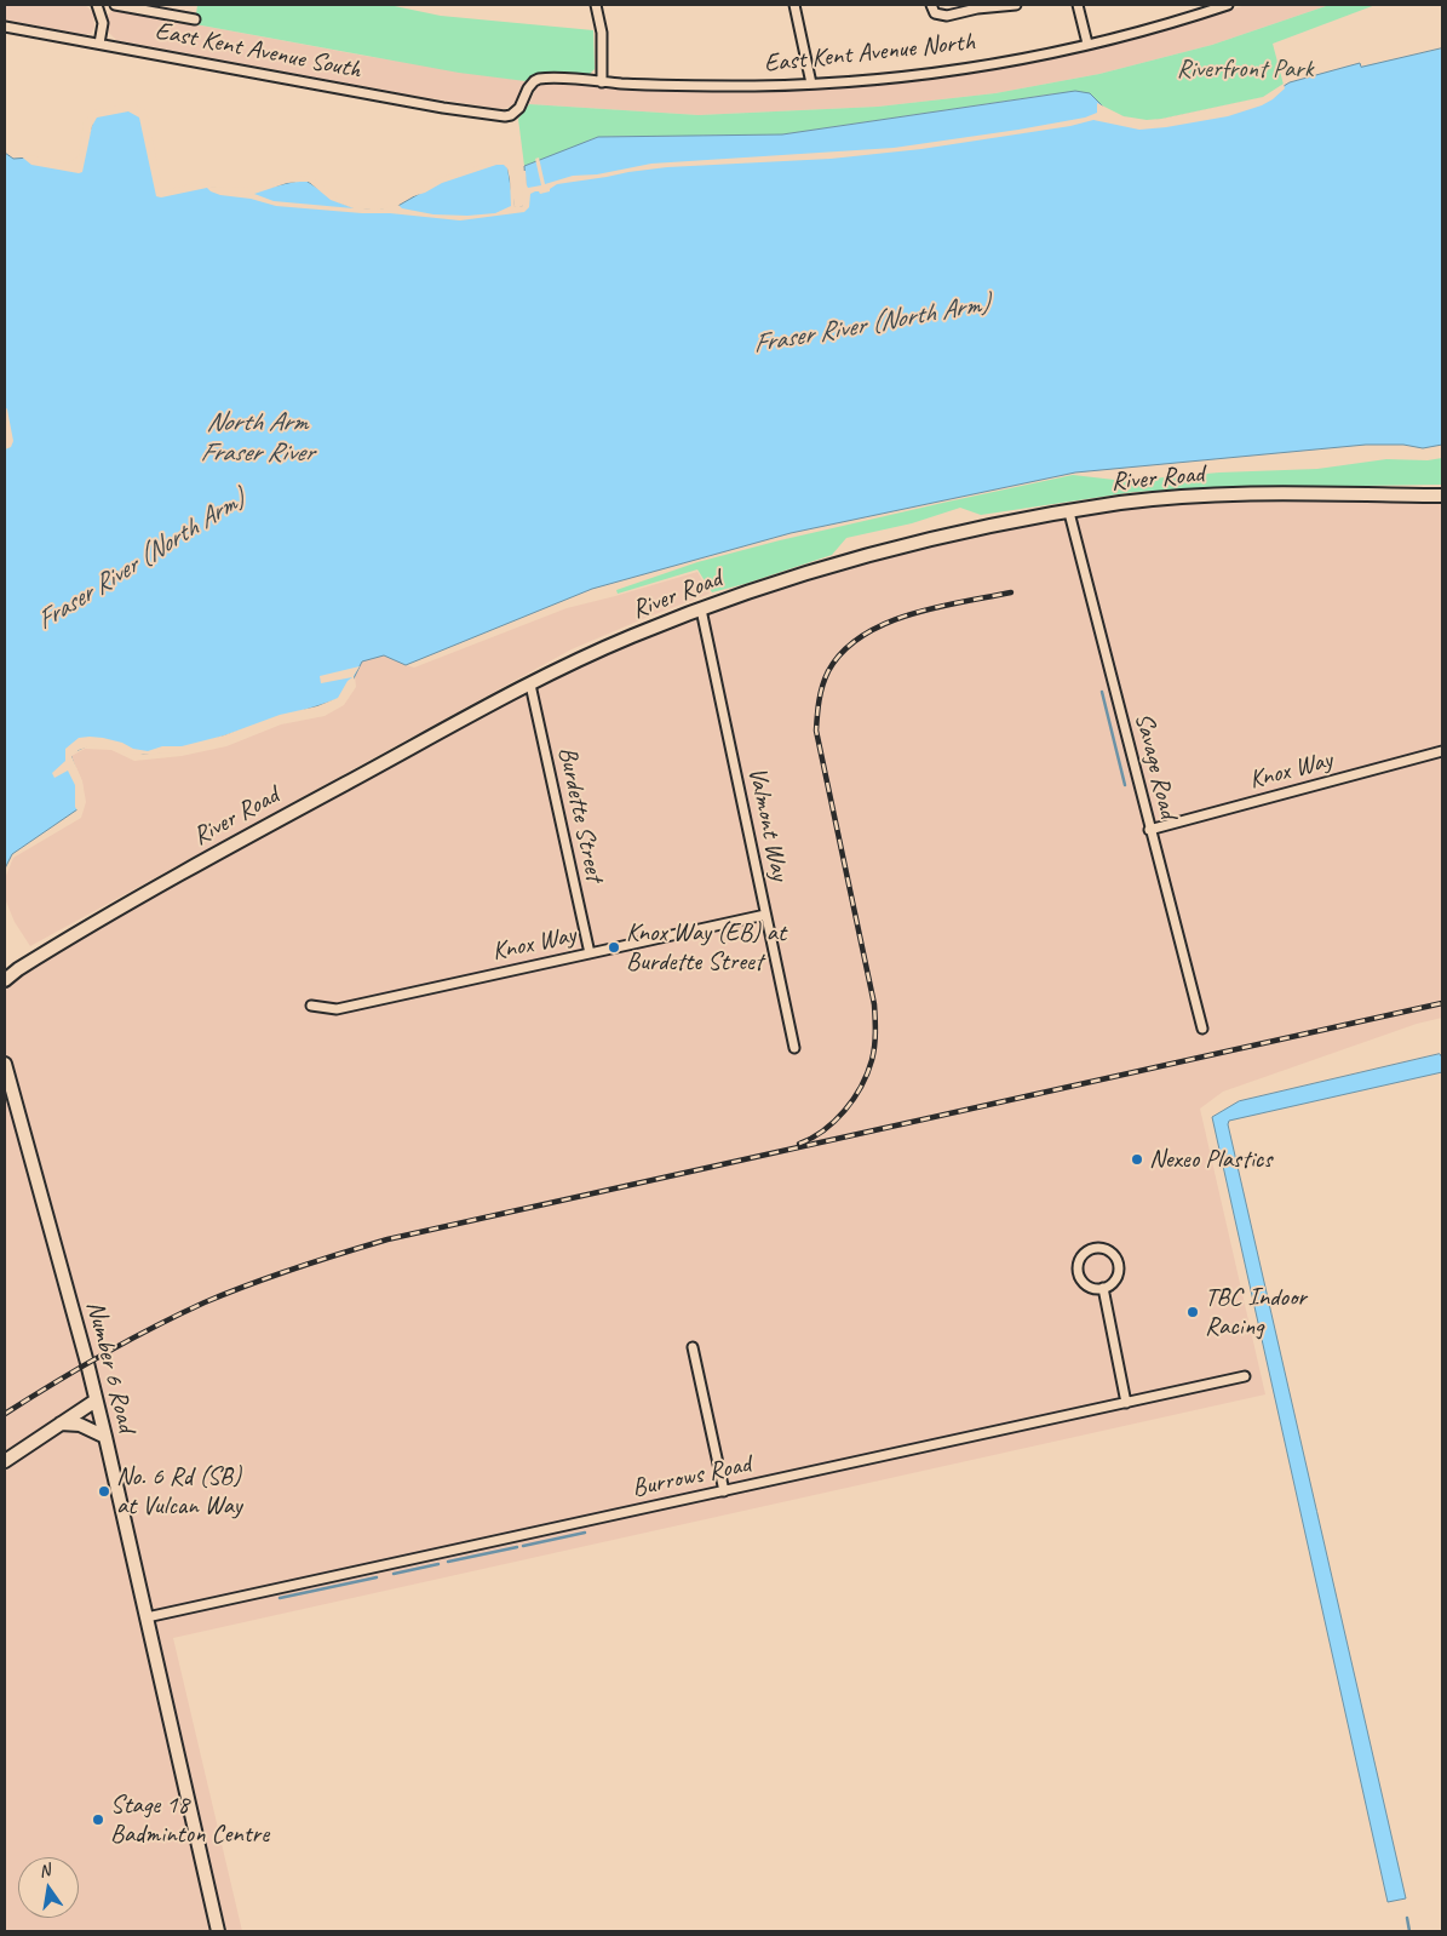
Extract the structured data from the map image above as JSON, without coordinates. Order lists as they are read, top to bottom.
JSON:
{
  "streets": {
    "street": [
      "East Kent Avenue South",
      "East Kent Avenue North",
      "River Road",
      "Savage Road",
      "Knox Way",
      "Burdette Street",
      "Valmont Way",
      "Number 6 Road",
      "Burrows Road"
    ]
  },
  "crossings": [
    ["East Kent Avenue South", "East Kent Avenue North"],
    ["River Road", "Savage Road"],
    ["River Road", "Burdette Street"],
    ["River Road", "Valmont Way"],
    ["Savage Road", "Knox Way"],
    ["Knox Way", "Burdette Street"],
    ["Knox Way", "Valmont Way"],
    ["Number 6 Road", "Burrows Road"]
  ],
  "water": ["Fraser River (North Arm)", "North Arm Fraser River"],
  "parks": ["Riverfront Park"],
  "places": [
    "Knox Way (EB) at Burdette Street",
    "Nexeo Plastics",
    "TBC Indoor Racing",
    "No. 6 Rd (SB) at Vulcan Way",
    "Stage 18 Badminton Centre"
  ],
  "north": "top"
}
